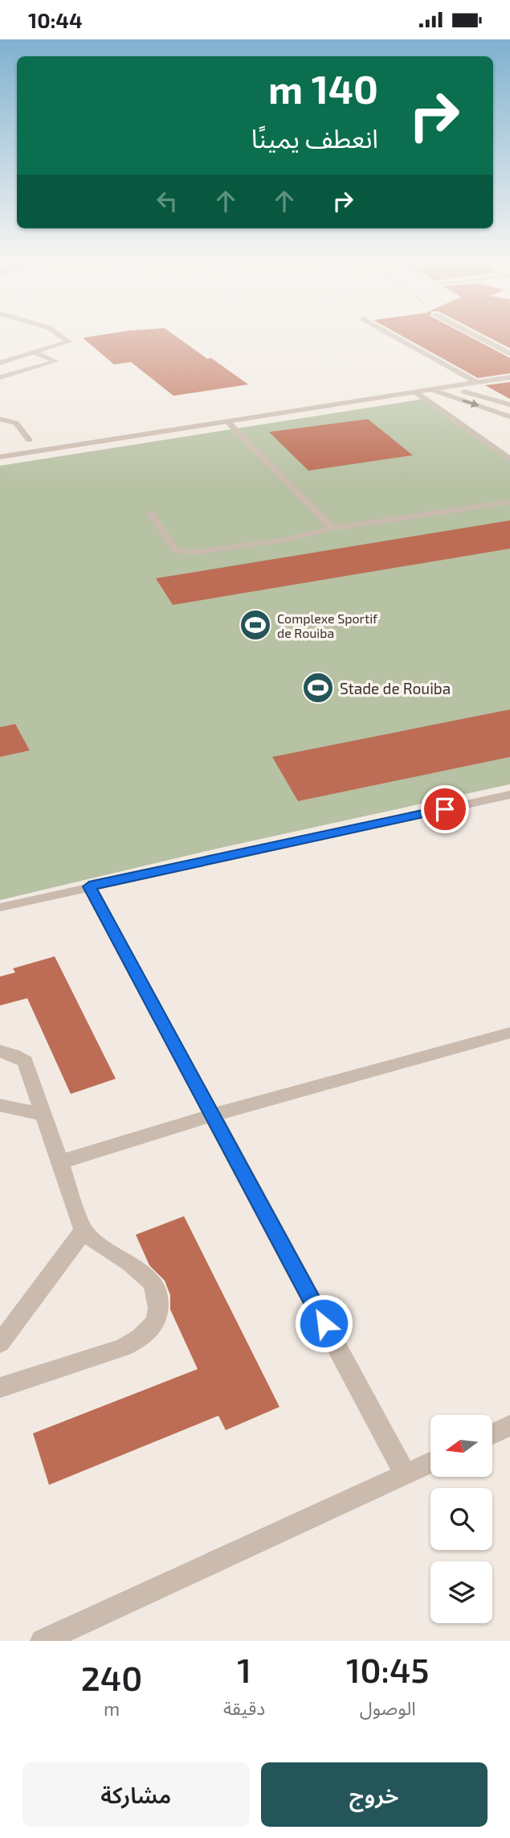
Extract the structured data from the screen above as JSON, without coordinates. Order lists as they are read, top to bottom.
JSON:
{
  "places": {
    "sports": ["Complexe Sportif de Rouiba", "Stade de Rouiba"]
  },
  "north": "left",
  "page": {
    "status": "10:44",
    "turn": ["140 m", "انعطف يمينًا"],
    "eta": [
      "10:45",
      "الوصول",
      "1",
      "دقيقة",
      "240",
      "m"
    ],
    "buttons": ["خروج", "مشاركة"]
  }
}
